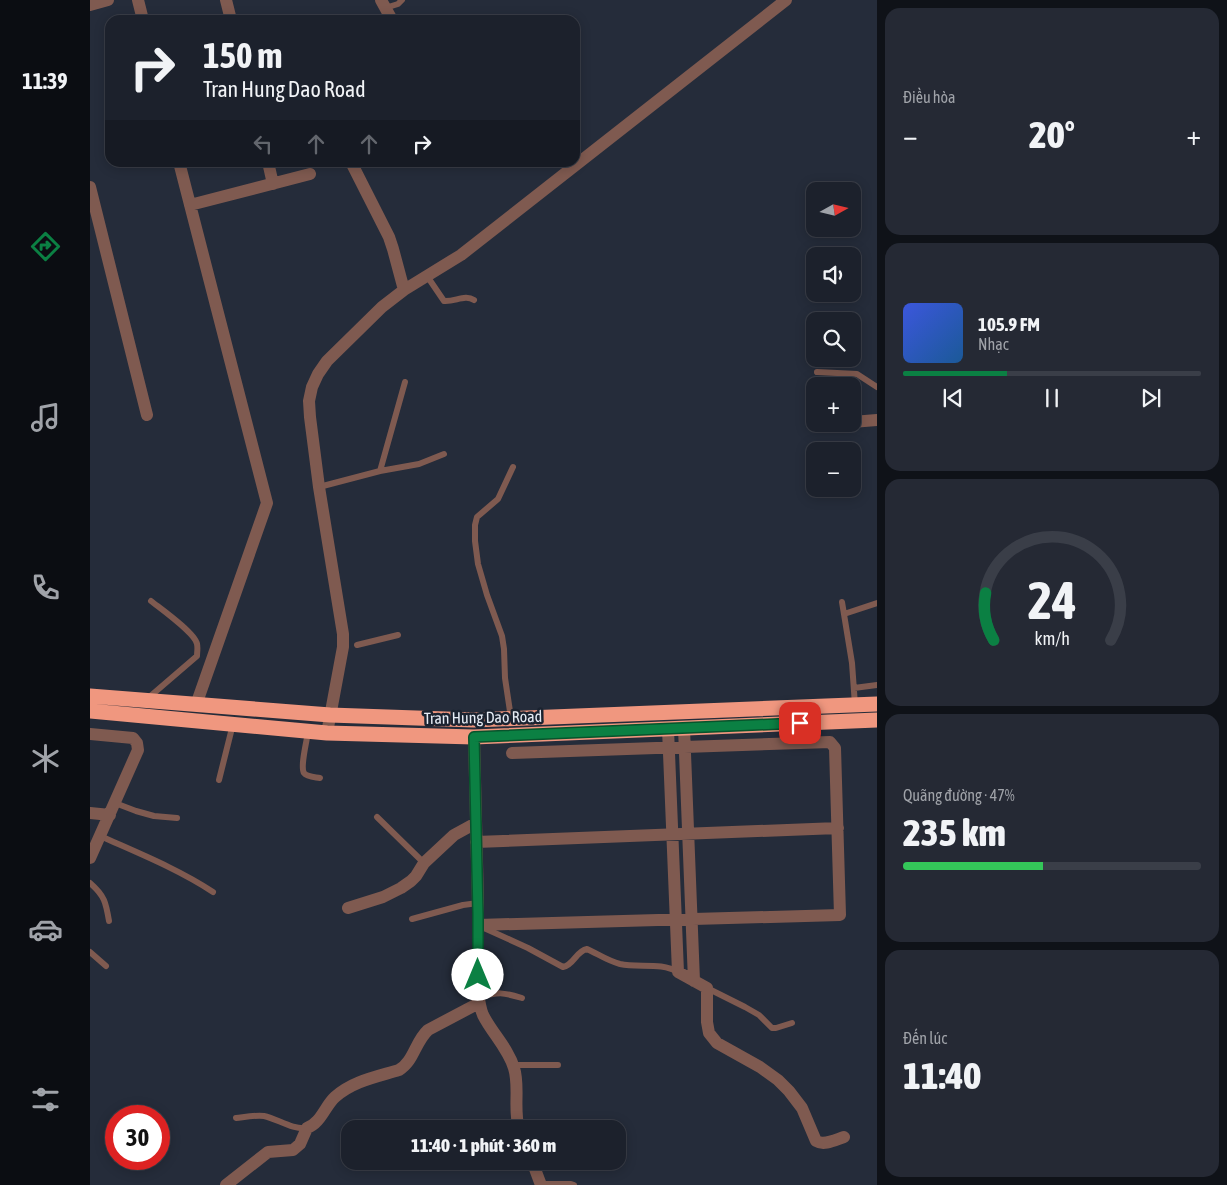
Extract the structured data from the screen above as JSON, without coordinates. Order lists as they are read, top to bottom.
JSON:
{
  "streets": {
    "highway": ["Tran Hung Dao Road"]
  },
  "north": "right",
  "page": {
    "tabs": "11:39",
    "tile": [
      "Điều hòa",
      ["Quãng đường · 47%", "235 km"],
      ["Đến lúc", "11:40"]
    ],
    "turn": ["150 m", "Tran Hung Dao Road"],
    "heat": ["−", "20°", "+"],
    "map_buttons": ["+", "−"],
    "song": ["105.9 FM", "Nhạc"],
    "limit": "30",
    "trip": "11:40 · 1 phút · 360 m",
    "gauge": ["24", "km/h"]
  }
}
